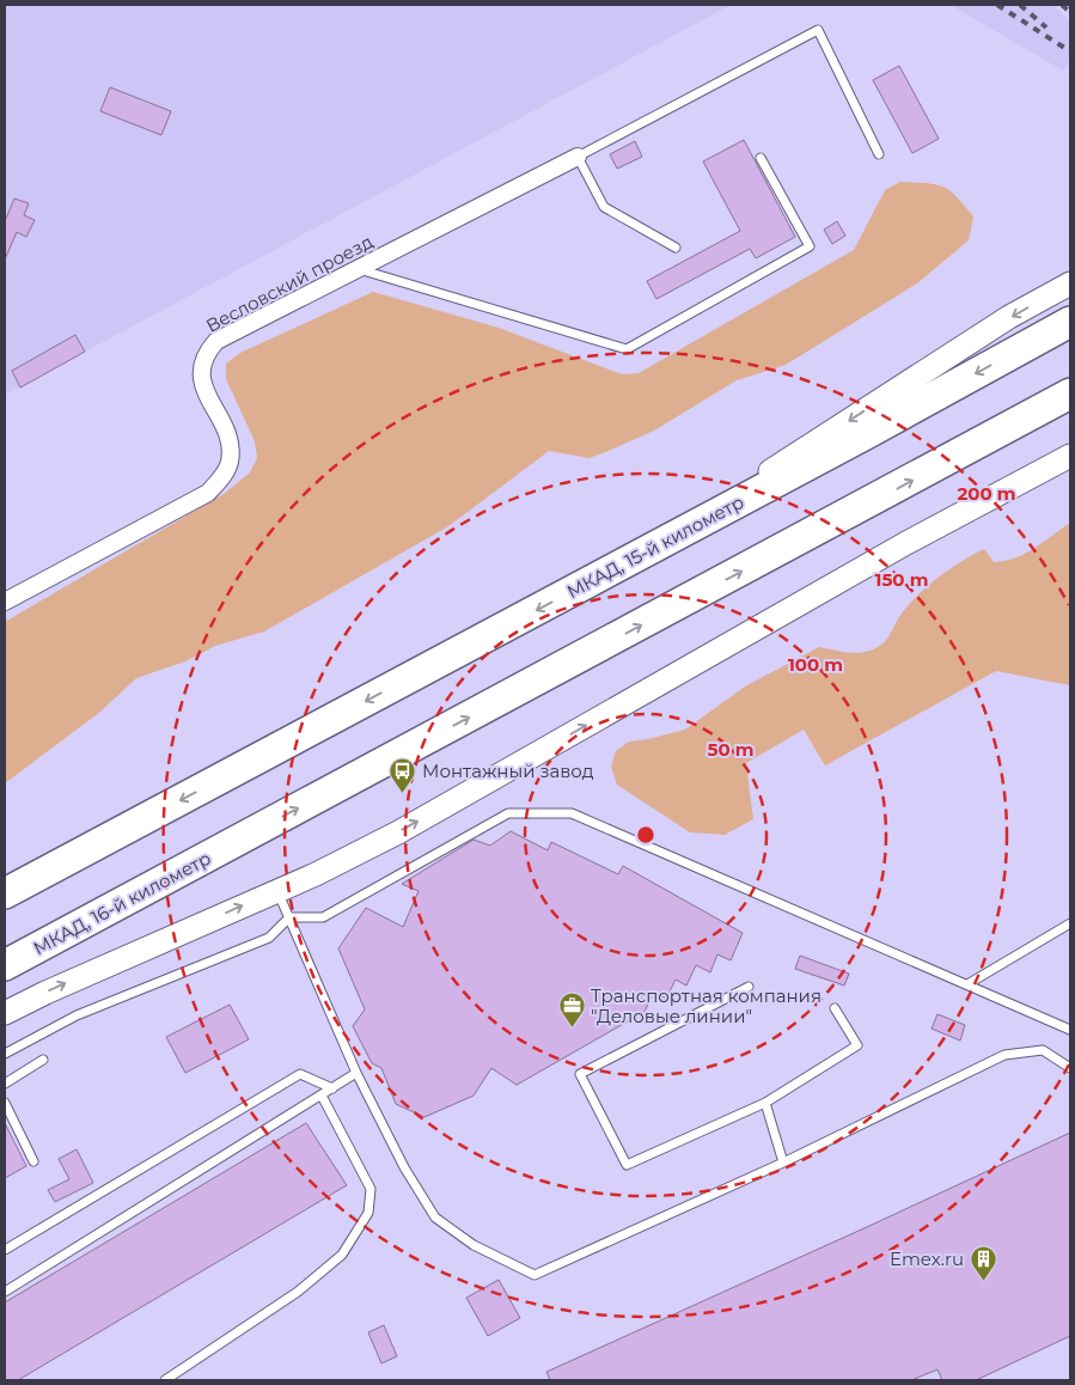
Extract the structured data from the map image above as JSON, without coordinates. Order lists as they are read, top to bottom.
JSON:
{
  "streets": {
    "highway": ["МКАД, 15-й километр", "МКАД, 16-й километр"],
    "street": ["Весловский проезд"]
  },
  "one_way": ["МКАД, 15-й километр", "МКАД, 16-й километр"],
  "places": {
    "bus stop": ["Монтажный завод"],
    "office": ["Транспортная компания \"Деловые линии\""],
    "building": ["Emex.ru"]
  },
  "rings": [
    "200 m",
    "150 m",
    "100 m",
    "50 m"
  ]
}
